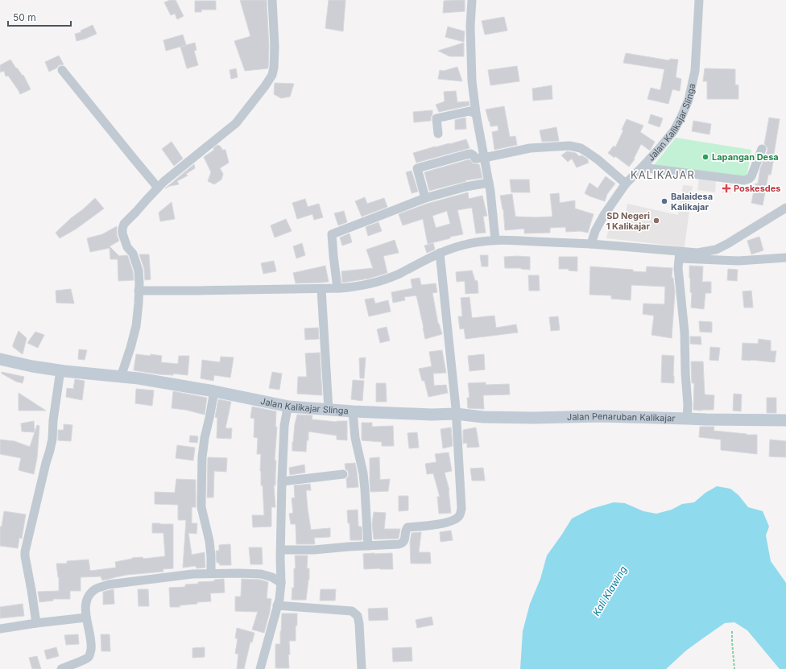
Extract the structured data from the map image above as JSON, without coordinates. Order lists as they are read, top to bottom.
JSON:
{
  "streets": {
    "street": ["Jalan Kalikajar Slinga", "Jalan Penaruban Kalikajar"]
  },
  "crossings": [
    ["Jalan Kalikajar Slinga", "Jalan Penaruban Kalikajar"]
  ],
  "districts": ["KALIKAJAR"],
  "water": ["Kali Klawing"],
  "places": {
    "other": ["Lapangan Desa", "Balaidesa Kalikajar", "SD Negeri 1 Kalikajar"],
    "health": ["Poskesdes"]
  },
  "scale_bar": "50 m"
}
